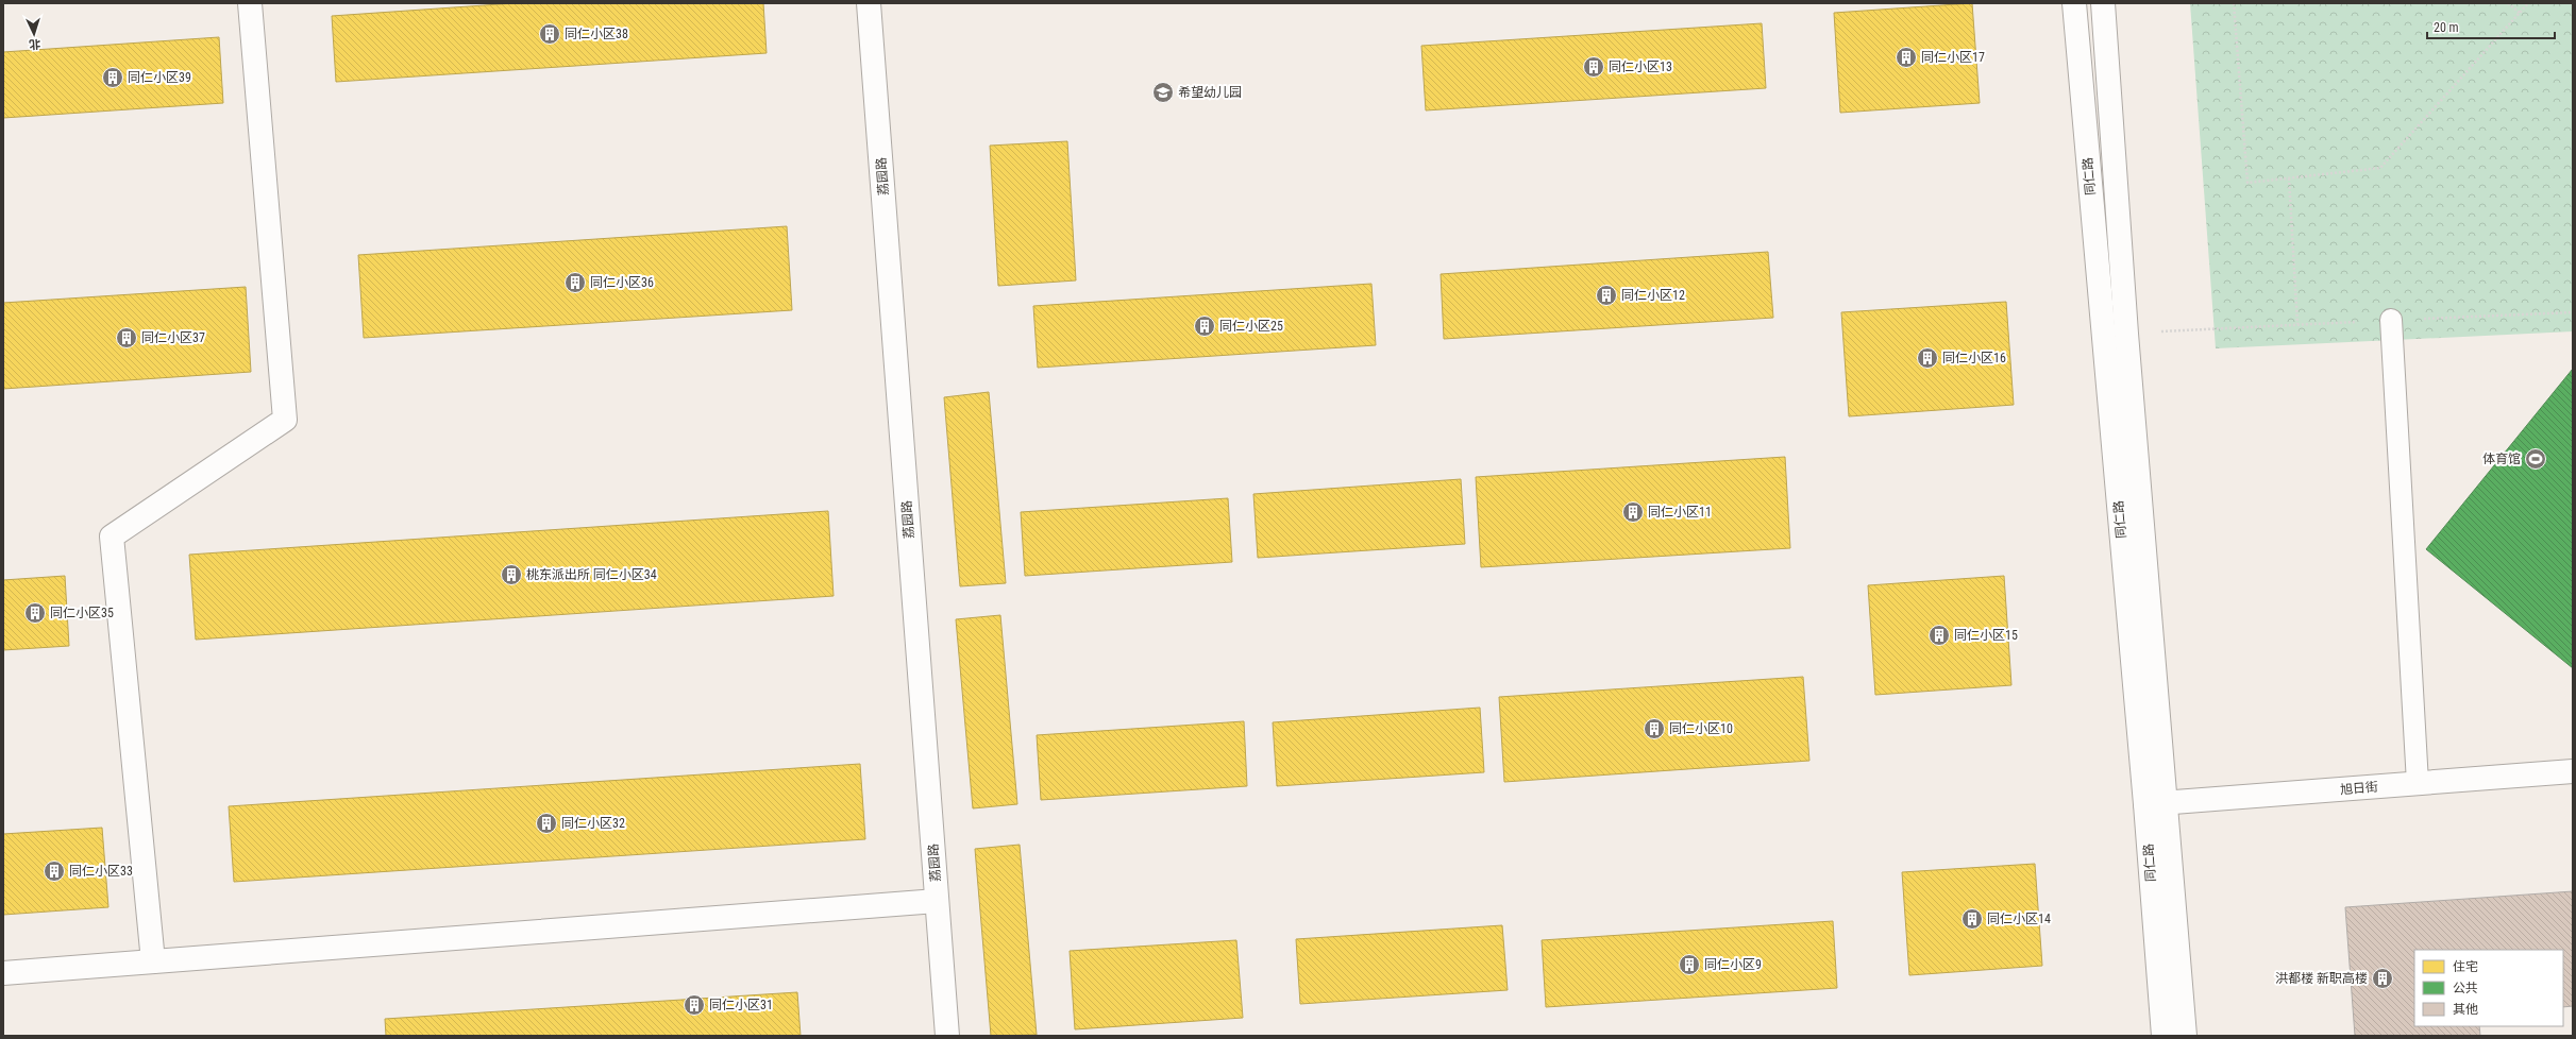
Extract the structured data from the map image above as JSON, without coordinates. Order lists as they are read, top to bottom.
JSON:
{
  "streets": {
    "street": ["荔园路", "同仁路", "旭日街"]
  },
  "crossings": [
    ["同仁路", "旭日街"]
  ],
  "places": {
    "building": [
      "同仁小区38",
      "同仁小区17",
      "同仁小区13",
      "同仁小区39",
      "同仁小区36",
      "同仁小区12",
      "同仁小区25",
      "同仁小区37",
      "同仁小区16",
      "同仁小区11",
      "桃东派出所 同仁小区34",
      "同仁小区35",
      "同仁小区15",
      "同仁小区10",
      "同仁小区32",
      "同仁小区33",
      "同仁小区14",
      "同仁小区9",
      "洪都楼 新职高楼",
      "同仁小区31"
    ],
    "school or university": ["希望幼儿园"],
    "sports": ["体育馆"]
  },
  "legend": ["住宅", "公共", "其他"],
  "scale_bar": "20 m",
  "north": "bottom"
}
